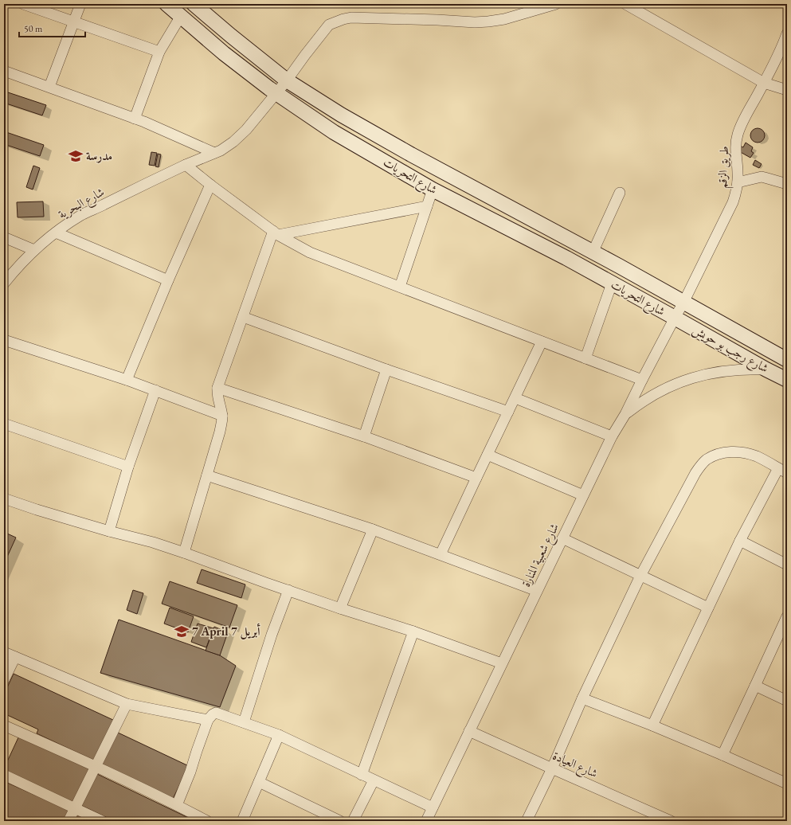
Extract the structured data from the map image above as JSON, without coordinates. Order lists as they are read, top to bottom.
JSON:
{
  "streets": {
    "main road": ["شارع التحريات", "شارع رجب بو حويش"],
    "street": [
      "طريق الزقم",
      "شارع البحرية",
      "شارع شعبية المنارة",
      "شارع العيادة"
    ]
  },
  "crossings": [
    ["طريق الزقم", "شارع التحريات"],
    ["طريق الزقم", "شارع رجب بو حويش"],
    ["طريق الزقم", "شارع شعبية المنارة"],
    ["شارع التحريات", "شارع البحرية"],
    ["شارع التحريات", "شارع رجب بو حويش"],
    ["شارع التحريات", "شارع شعبية المنارة"],
    ["شارع رجب بو حويش", "شارع شعبية المنارة"],
    ["شارع شعبية المنارة", "شارع العيادة"]
  ],
  "places": {
    "school or university": ["مدرسة", "7 April 7 أبريل"]
  },
  "scale_bar": "50 m"
}
